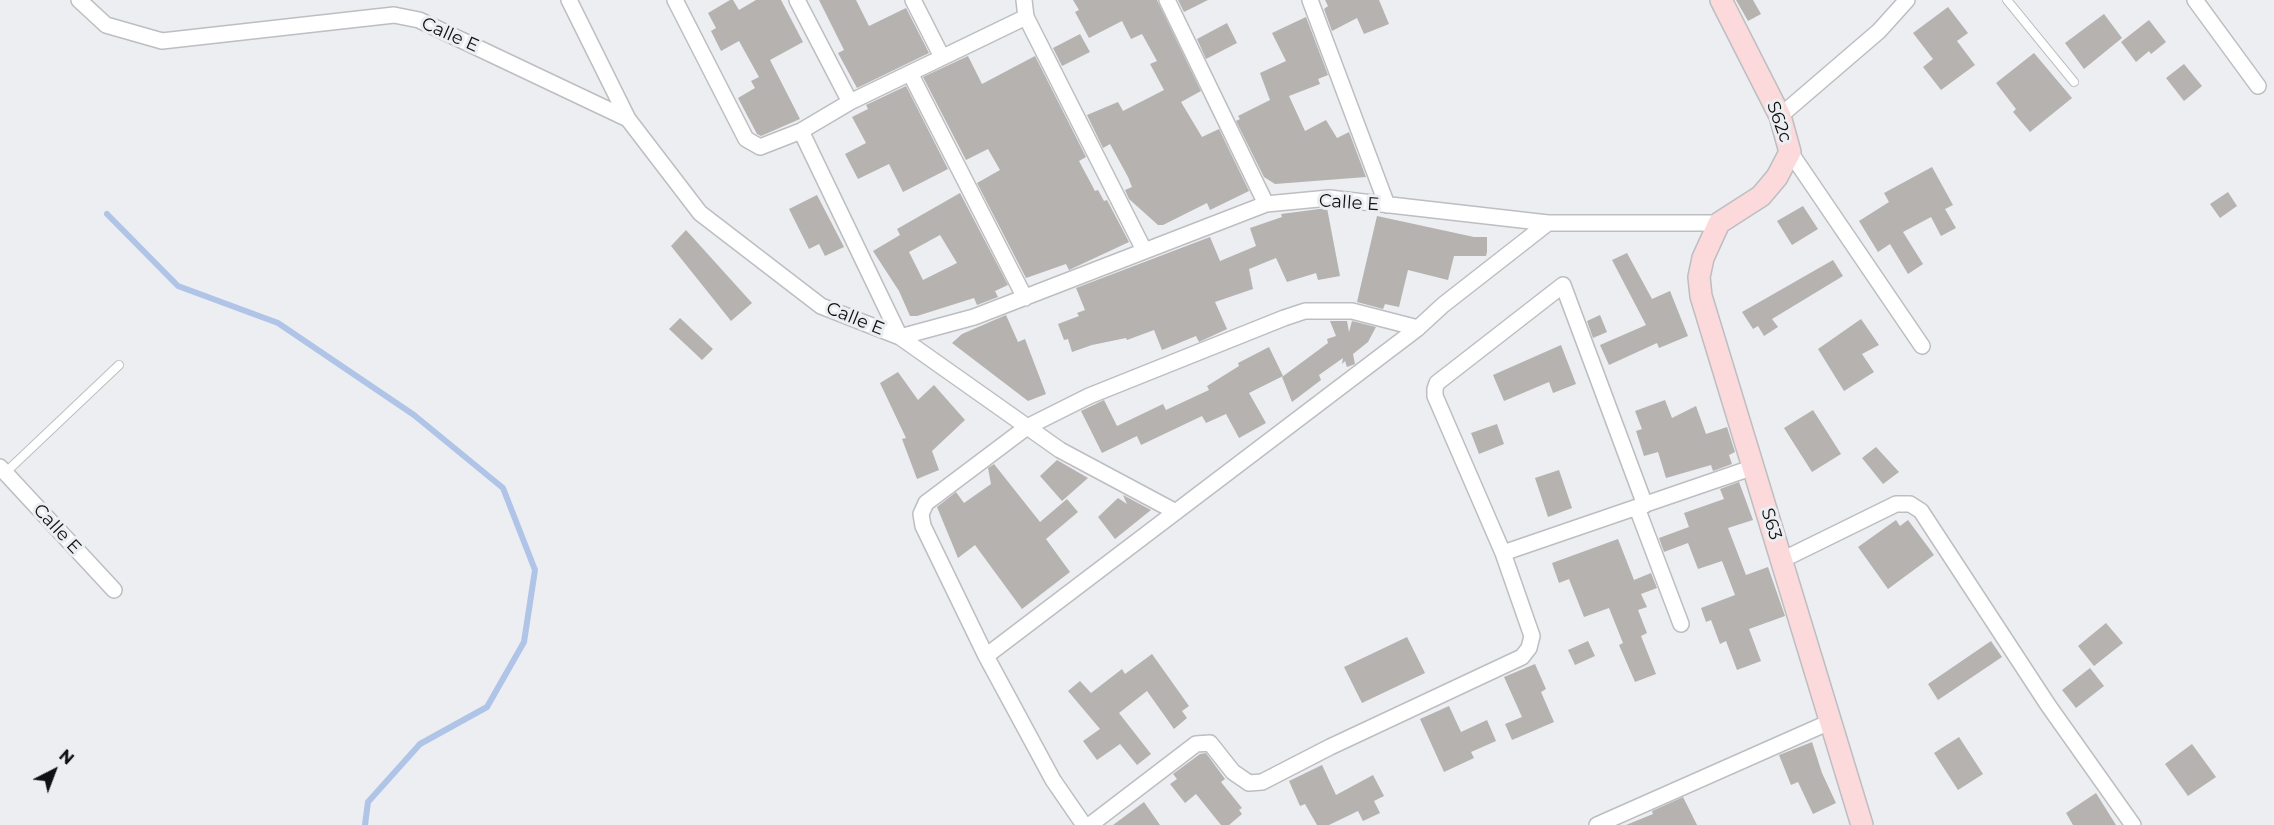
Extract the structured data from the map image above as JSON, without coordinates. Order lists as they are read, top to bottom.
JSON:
{
  "streets": {
    "main road": ["S62c", "S63"],
    "street": ["Calle E"]
  },
  "crossings": [
    ["Calle E", "S62c"],
    ["Calle E", "S63"],
    ["S62c", "S63"]
  ],
  "north": "top right"
}
